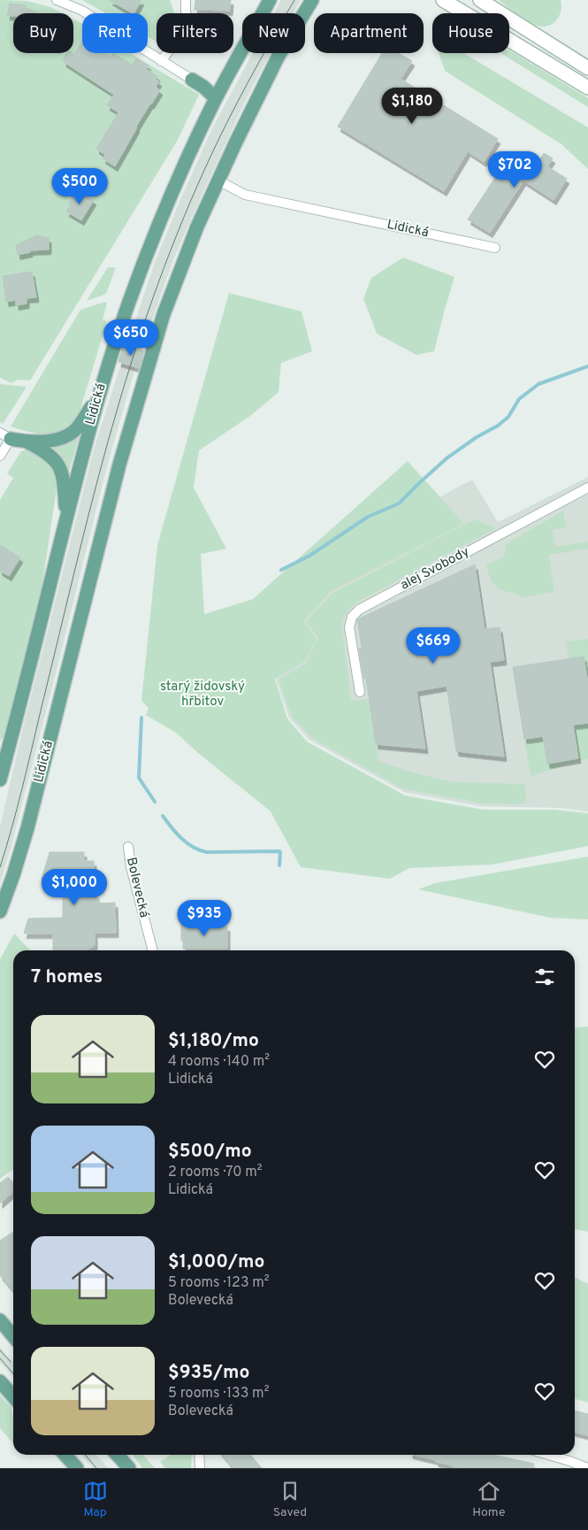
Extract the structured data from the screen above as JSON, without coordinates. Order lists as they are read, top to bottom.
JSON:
{
  "streets": {
    "main road": ["Lidická"],
    "street": ["alej Svobody", "Bolevecká"]
  },
  "parks": ["starý židovský hřbitov"],
  "page": {
    "chip": [
      "Buy",
      "Rent",
      "Filters",
      "New",
      "Apartment",
      "House"
    ],
    "price": [
      "$1,180",
      "$702",
      "$500",
      "$650",
      "$669",
      "$1,000",
      "$935"
    ],
    "heading": "7 homes",
    "list": [
      {
        "name": "$1,180/mo",
        "note": "4 rooms · 140 m² · Lidická"
      },
      {
        "name": "$500/mo",
        "note": "2 rooms · 70 m² · Lidická"
      },
      {
        "name": "$1,000/mo",
        "note": "5 rooms · 123 m² · Bolevecká"
      },
      {
        "name": "$935/mo",
        "note": "5 rooms · 133 m² · Bolevecká"
      }
    ],
    "tabs": ["Map", "Saved", "Home"]
  }
}
